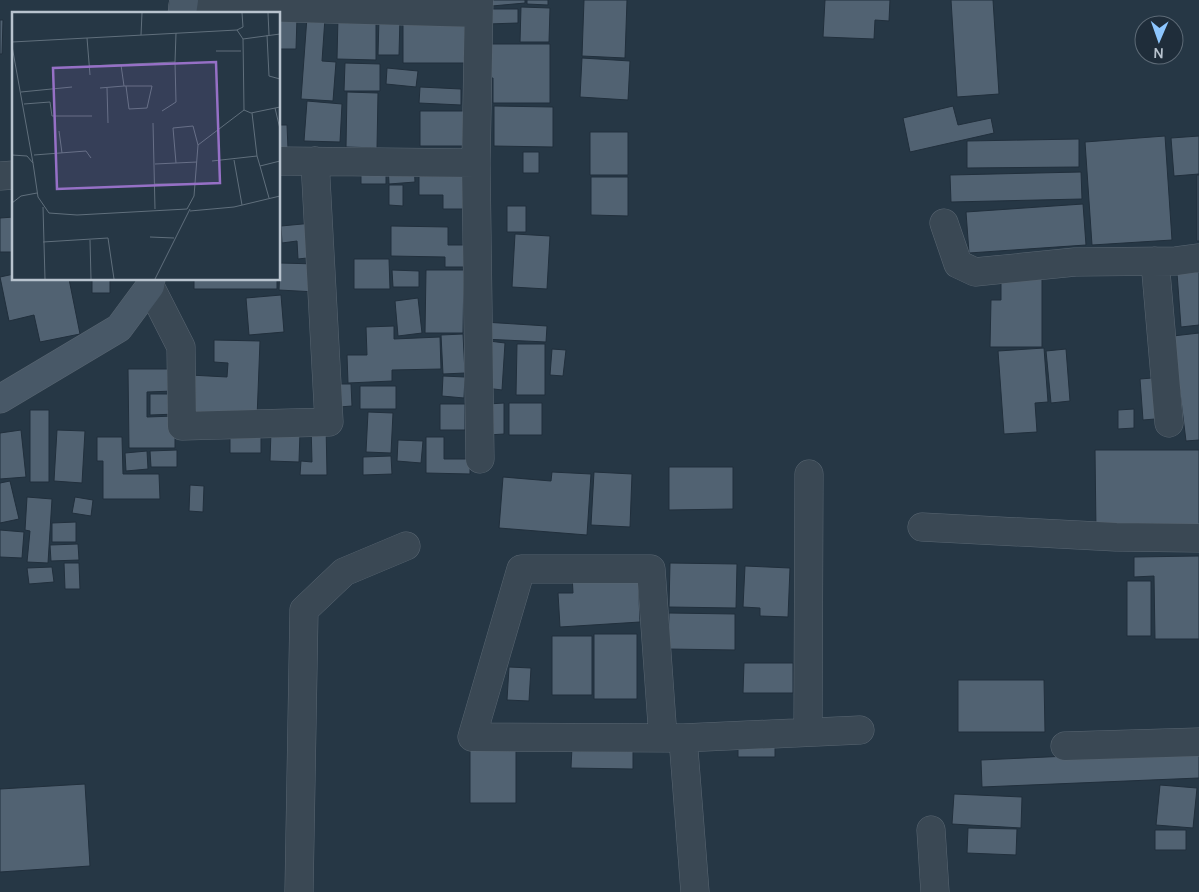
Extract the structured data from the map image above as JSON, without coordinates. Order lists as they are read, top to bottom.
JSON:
{
  "north": "bottom"
}
